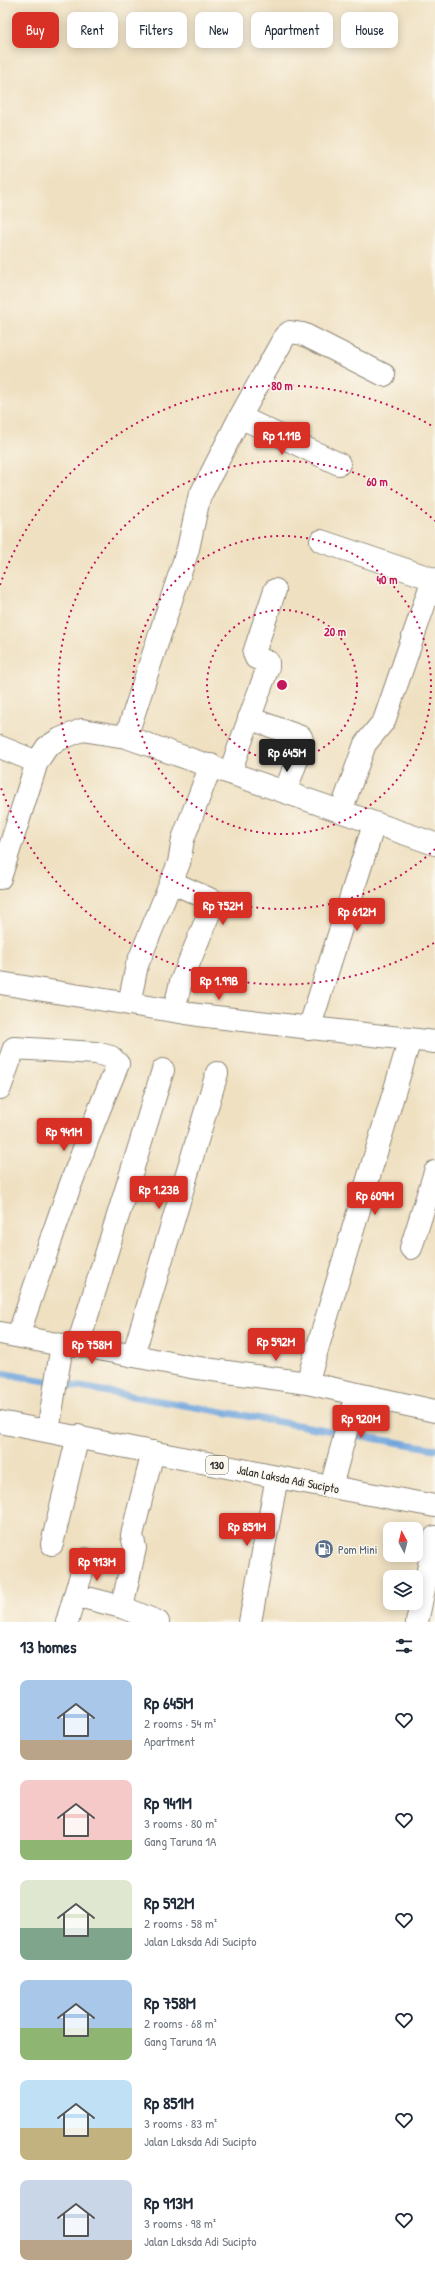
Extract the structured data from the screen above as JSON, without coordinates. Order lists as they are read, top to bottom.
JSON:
{
  "streets": {
    "street": ["130", "Jalan Laksda Adi Sucipto"]
  },
  "places": {
    "fuel station": ["Pom Mini"]
  },
  "north": "top",
  "page": {
    "chip": [
      "Buy",
      "Rent",
      "Filters",
      "New",
      "Apartment",
      "House"
    ],
    "price": [
      "Rp 1.11B",
      "Rp 645M",
      "Rp 752M",
      "Rp 612M",
      "Rp 1.99B",
      "Rp 941M",
      "Rp 1.23B",
      "Rp 609M",
      "Rp 592M",
      "Rp 758M",
      "Rp 920M",
      "Rp 851M",
      "Rp 913M"
    ],
    "heading": "13 homes",
    "list": [
      {
        "name": "Rp 645M",
        "note": "2 rooms · 54 m² · Apartment"
      },
      {
        "name": "Rp 941M",
        "note": "3 rooms · 80 m² · Gang Taruna 1A"
      },
      {
        "name": "Rp 592M",
        "note": "2 rooms · 58 m² · Jalan Laksda Adi Sucipto"
      },
      {
        "name": "Rp 758M",
        "note": "2 rooms · 68 m² · Gang Taruna 1A"
      },
      {
        "name": "Rp 851M",
        "note": "3 rooms · 83 m² · Jalan Laksda Adi Sucipto"
      },
      {
        "name": "Rp 913M",
        "note": "3 rooms · 98 m² · Jalan Laksda Adi Sucipto"
      }
    ]
  },
  "rings": [
    "80 m",
    "60 m",
    "40 m",
    "20 m"
  ]
}
